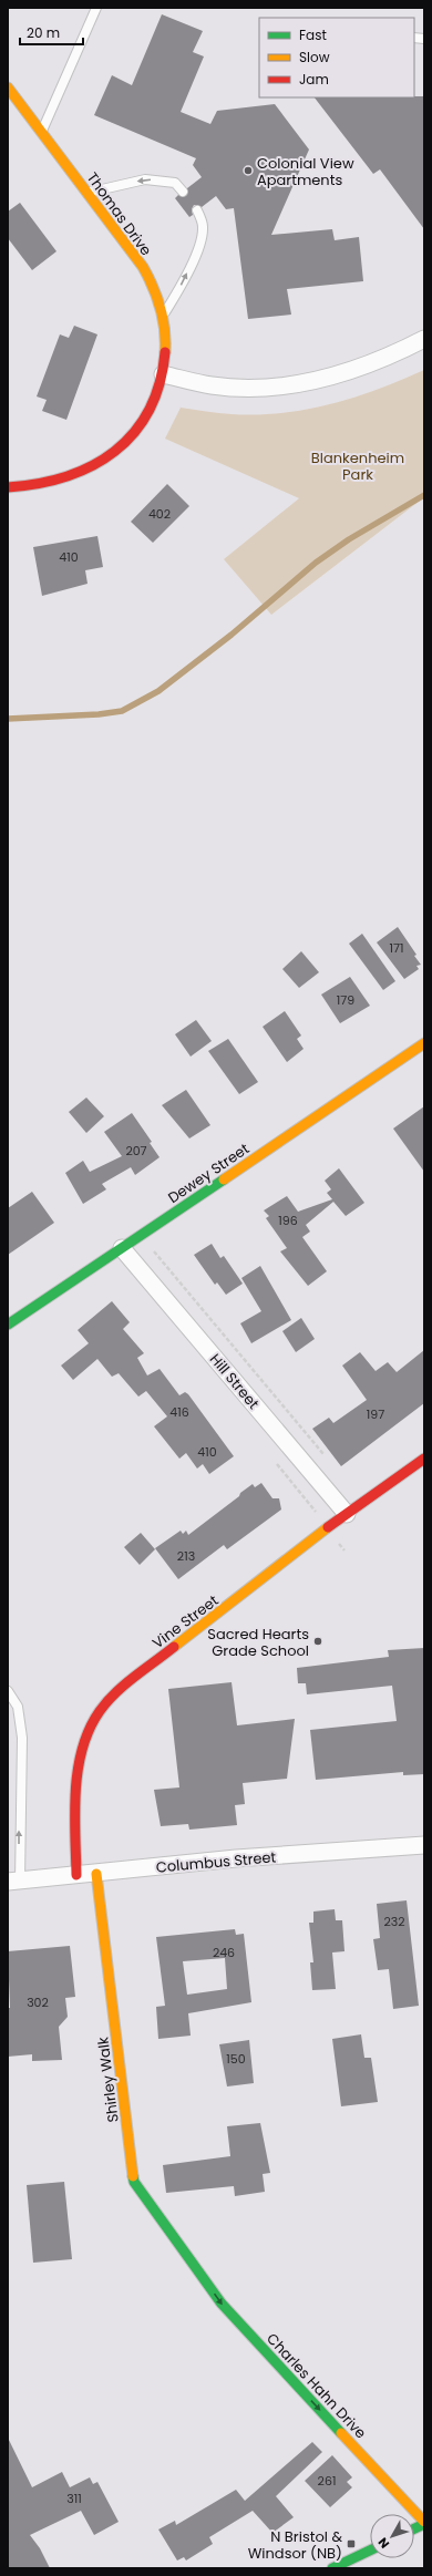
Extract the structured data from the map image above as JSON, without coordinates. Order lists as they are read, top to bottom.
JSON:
{
  "streets": {
    "street": [
      "Thomas Drive",
      "Dewey Street",
      "Hill Street",
      "Vine Street",
      "Columbus Street",
      "Shirley Walk",
      "Charles Hahn Drive"
    ]
  },
  "crossings": [
    ["Dewey Street", "Hill Street"],
    ["Hill Street", "Vine Street"],
    ["Vine Street", "Columbus Street"],
    ["Columbus Street", "Shirley Walk"],
    ["Shirley Walk", "Charles Hahn Drive"]
  ],
  "one_way": ["Charles Hahn Drive"],
  "parks": ["Blankenheim Park"],
  "places": {
    "other": ["Colonial View Apartments", "Sacred Hearts Grade School"],
    "transit": ["N Bristol & Windsor (NB)"]
  },
  "house_numbers": [
    "402",
    "410",
    "171",
    "179",
    "207",
    "196",
    "416",
    "197",
    "410",
    "213",
    "232",
    "246",
    "302",
    "150",
    "261",
    "311"
  ],
  "legend": ["Fast", "Slow", "Jam"],
  "scale_bar": "20 m",
  "north": "bottom left"
}
